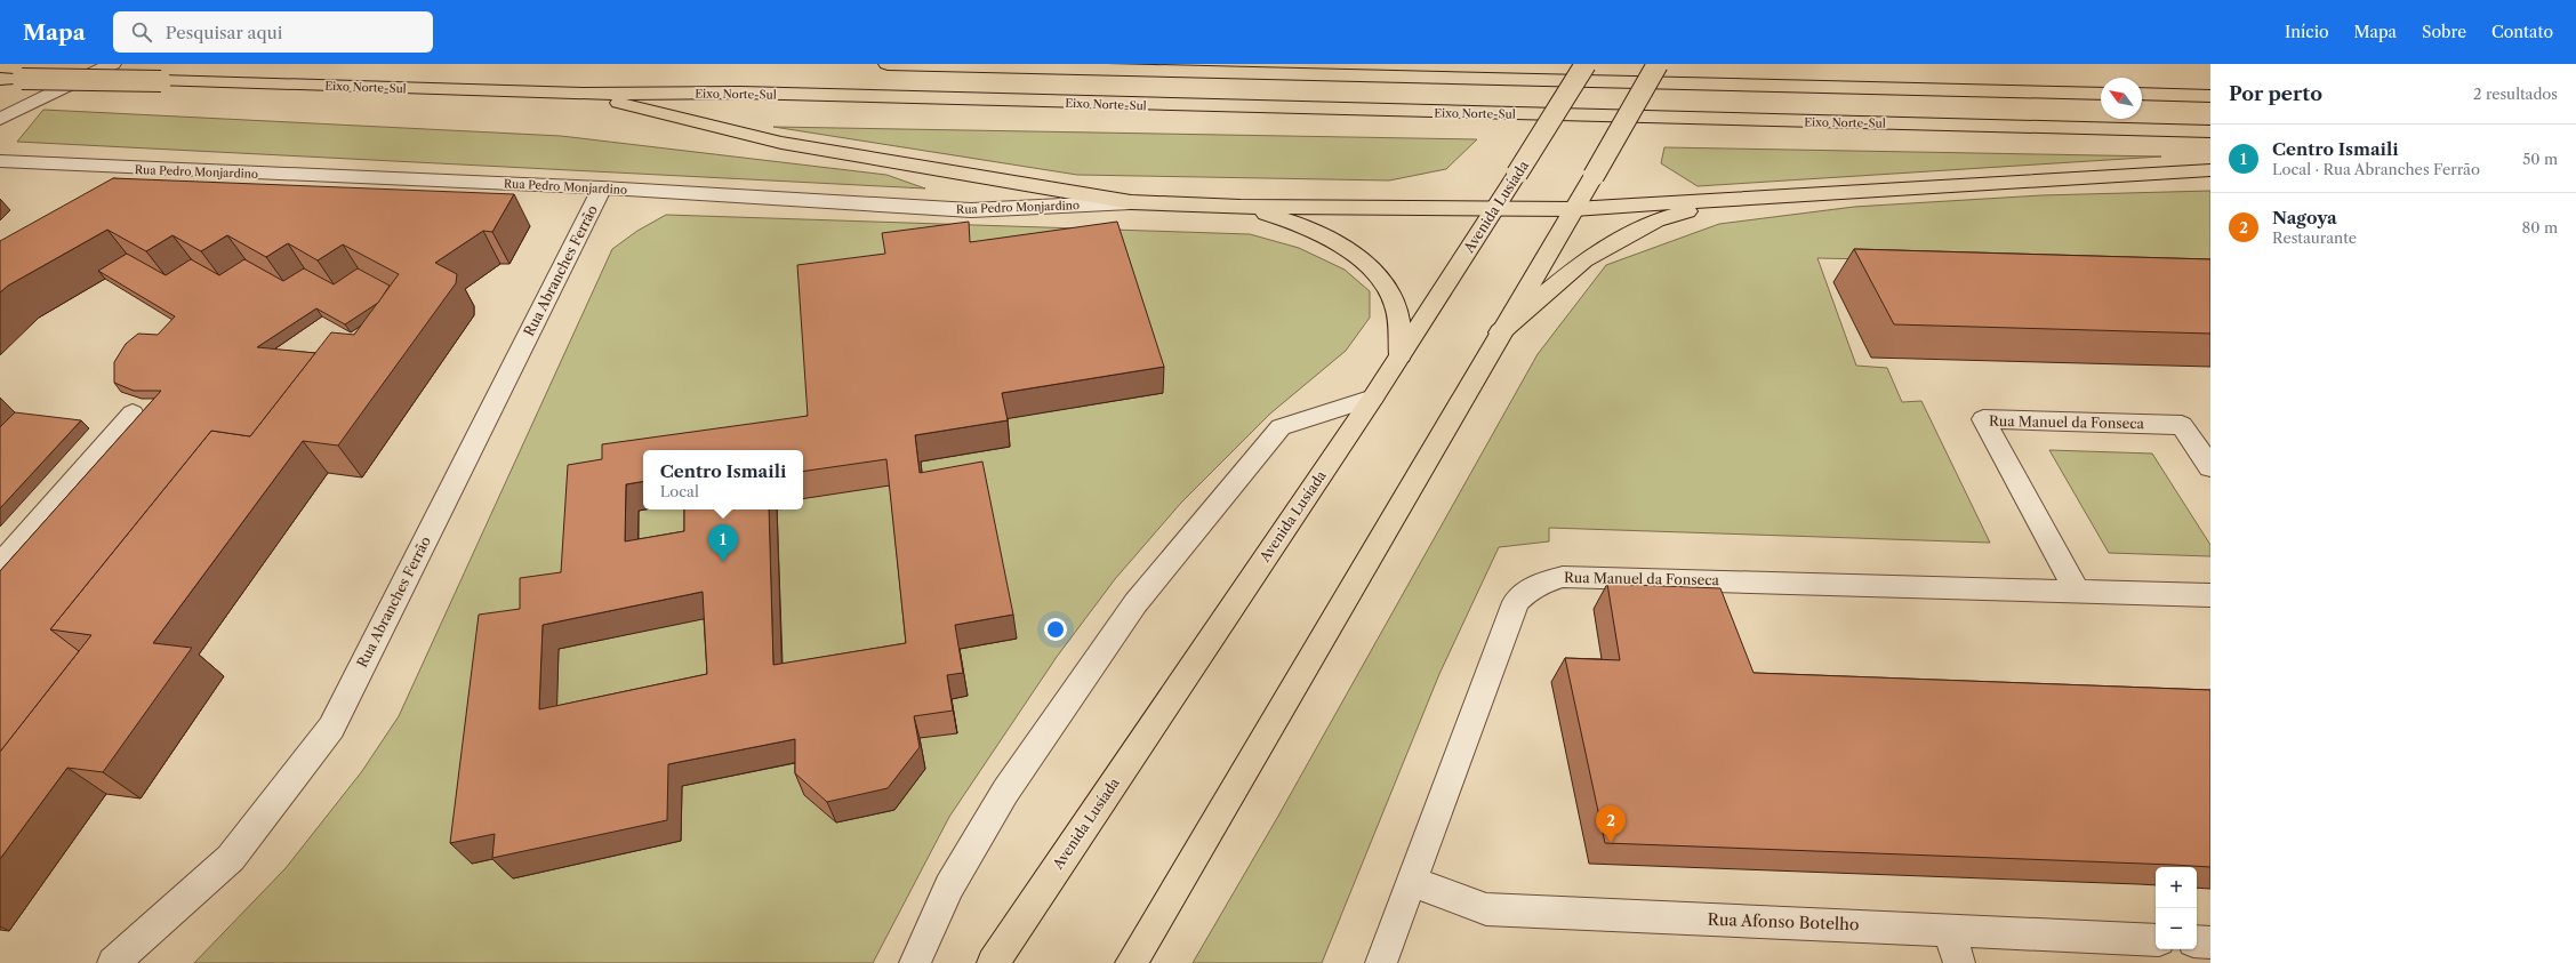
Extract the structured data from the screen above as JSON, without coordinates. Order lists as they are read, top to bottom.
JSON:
{
  "streets": {
    "main road": ["Eixo Norte-Sul", "Avenida Lusíada"],
    "street": [
      "Rua Pedro Monjardino",
      "Rua Abranches Ferrão",
      "Rua Manuel da Fonseca",
      "Rua Afonso Botelho"
    ]
  },
  "crossings": [
    ["Rua Pedro Monjardino", "Rua Abranches Ferrão"],
    ["Rua Manuel da Fonseca", "Rua Afonso Botelho"]
  ],
  "north": "top left",
  "page": {
    "header": "Mapa",
    "search": "Pesquisar aqui",
    "nav": [
      "Início",
      "Mapa",
      "Sobre",
      "Contato"
    ],
    "heading": ["Por perto", "2 resultados"],
    "list": [
      {
        "mark": "1",
        "name": "Centro Ismaili",
        "note": "Local · Rua Abranches Ferrão",
        "value": "50 m"
      },
      {
        "mark": "2",
        "name": "Nagoya",
        "note": "Restaurante",
        "value": "80 m"
      }
    ],
    "popup": ["Centro Ismaili", "Local"],
    "pins": ["1", "2"],
    "map_buttons": ["+", "−"]
  }
}
